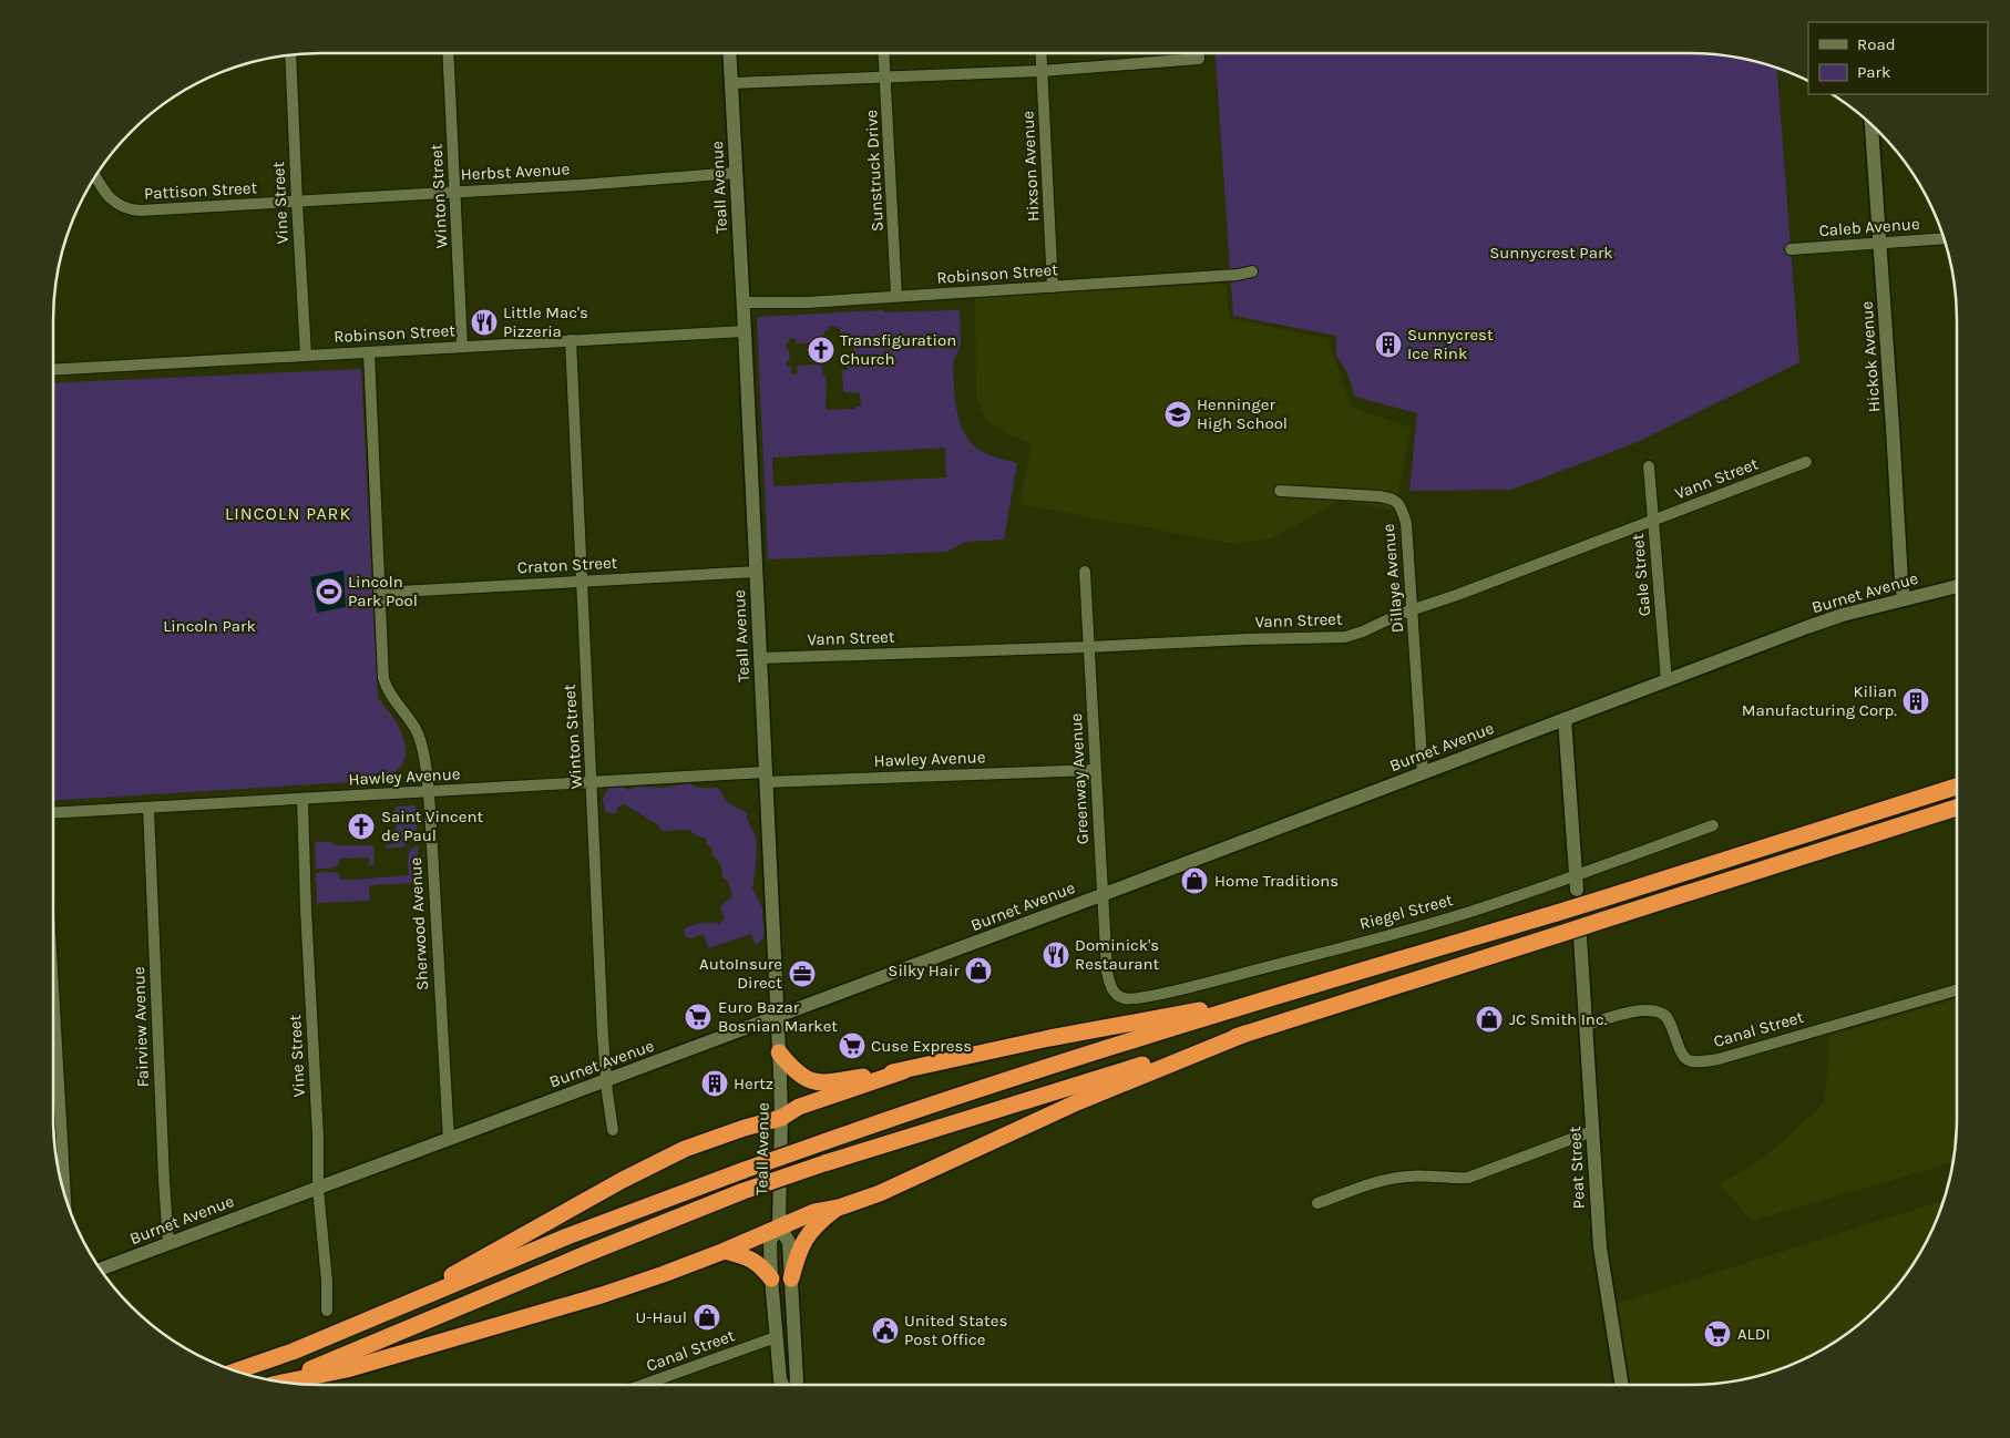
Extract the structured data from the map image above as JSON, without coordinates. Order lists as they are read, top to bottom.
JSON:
{
  "streets": {
    "street": [
      "Hixson Avenue",
      "Sunstruck Drive",
      "Herbst Avenue",
      "Teall Avenue",
      "Pattison Street",
      "Winton Street",
      "Vine Street",
      "Caleb Avenue",
      "Robinson Street",
      "Hickok Avenue",
      "Vann Street",
      "Craton Street",
      "Gale Street",
      "Dillaye Avenue",
      "Burnet Avenue",
      "Hawley Avenue",
      "Greenway Avenue",
      "Riegel Street",
      "Sherwood Avenue",
      "Fairview Avenue",
      "Canal Street",
      "Peat Street"
    ]
  },
  "crossings": [
    ["Hixson Avenue", "Robinson Street"],
    ["Sunstruck Drive", "Robinson Street"],
    ["Herbst Avenue", "Teall Avenue"],
    ["Herbst Avenue", "Pattison Street"],
    ["Herbst Avenue", "Winton Street"],
    ["Herbst Avenue", "Vine Street"],
    ["Teall Avenue", "Robinson Street"],
    ["Teall Avenue", "Vann Street"],
    ["Teall Avenue", "Craton Street"],
    ["Teall Avenue", "Burnet Avenue"],
    ["Teall Avenue", "Hawley Avenue"],
    ["Teall Avenue", "Canal Street"],
    ["Pattison Street", "Vine Street"],
    ["Winton Street", "Robinson Street"],
    ["Winton Street", "Craton Street"],
    ["Winton Street", "Burnet Avenue"],
    ["Winton Street", "Hawley Avenue"],
    ["Vine Street", "Robinson Street"],
    ["Vine Street", "Burnet Avenue"],
    ["Vine Street", "Hawley Avenue"],
    ["Caleb Avenue", "Hickok Avenue"],
    ["Robinson Street", "Sherwood Avenue"],
    ["Hickok Avenue", "Burnet Avenue"],
    ["Vann Street", "Gale Street"],
    ["Vann Street", "Dillaye Avenue"],
    ["Vann Street", "Greenway Avenue"],
    ["Craton Street", "Sherwood Avenue"],
    ["Gale Street", "Burnet Avenue"],
    ["Dillaye Avenue", "Burnet Avenue"],
    ["Burnet Avenue", "Greenway Avenue"],
    ["Burnet Avenue", "Sherwood Avenue"],
    ["Burnet Avenue", "Fairview Avenue"],
    ["Hawley Avenue", "Greenway Avenue"],
    ["Hawley Avenue", "Sherwood Avenue"],
    ["Hawley Avenue", "Fairview Avenue"],
    ["Greenway Avenue", "Riegel Street"],
    ["Canal Street", "Peat Street"]
  ],
  "districts": ["LINCOLN PARK"],
  "parks": ["Sunnycrest Park", "Lincoln Park"],
  "places": {
    "restaurant": ["Little Mac's Pizzeria", "Dominick's Restaurant"],
    "building": ["Sunnycrest Ice Rink", "Kilian Manufacturing Corp.", "Hertz"],
    "church": ["Transfiguration Church", "Saint Vincent de Paul"],
    "school or university": ["Henninger High School"],
    "sports": ["Lincoln Park Pool"],
    "shop": [
      "Home Traditions",
      "Silky Hair",
      "JC Smith Inc.",
      "U-Haul"
    ],
    "office": ["AutoInsure Direct"],
    "supermarket": ["Euro Bazar Bosnian Market", "Cuse Express", "ALDI"],
    "public building": ["United States Post Office"]
  },
  "legend": ["Road", "Park"]
}
